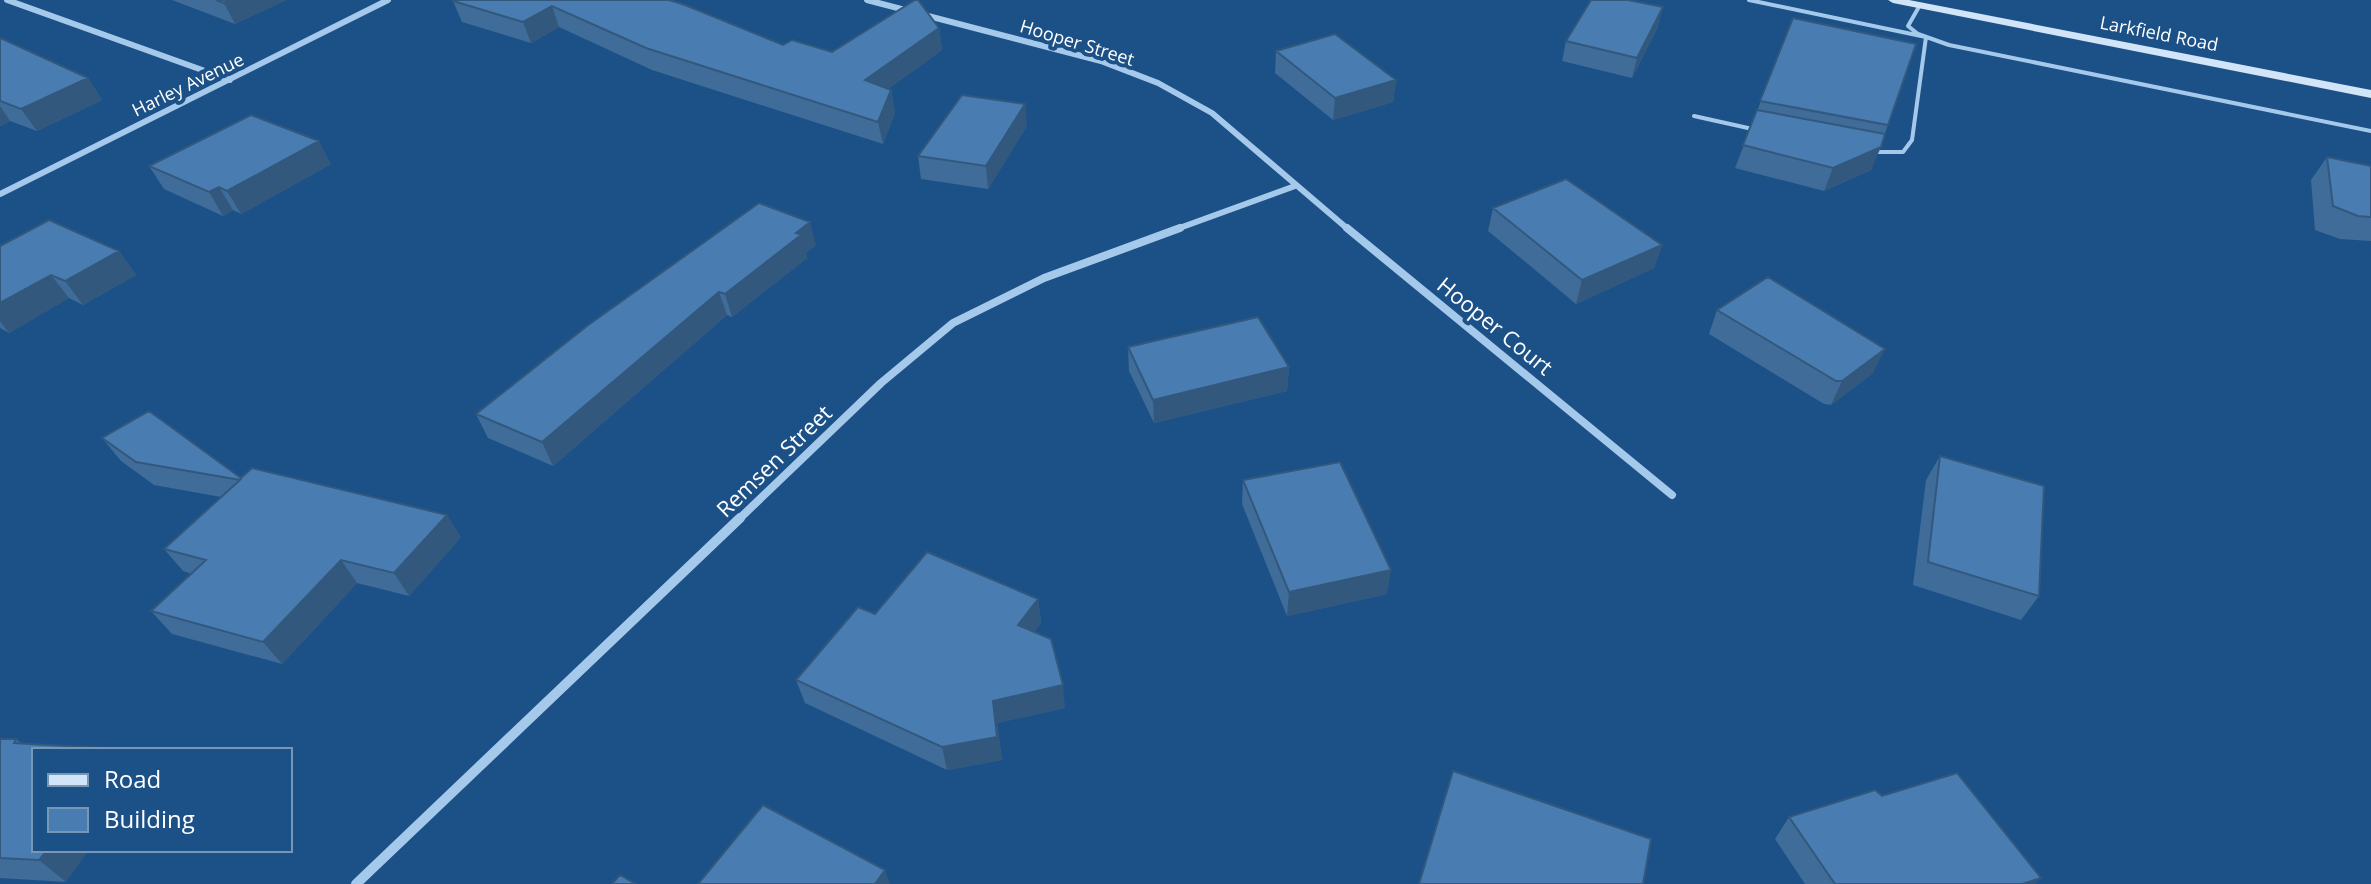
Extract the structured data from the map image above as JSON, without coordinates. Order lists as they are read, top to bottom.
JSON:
{
  "streets": {
    "main road": ["Larkfield Road"],
    "street": [
      "Hooper Street",
      "Harley Avenue",
      "Hooper Court",
      "Remsen Street"
    ]
  },
  "crossings": [
    ["Hooper Street", "Hooper Court"],
    ["Hooper Street", "Remsen Street"],
    ["Hooper Court", "Remsen Street"]
  ],
  "legend": ["Road", "Building"]
}
